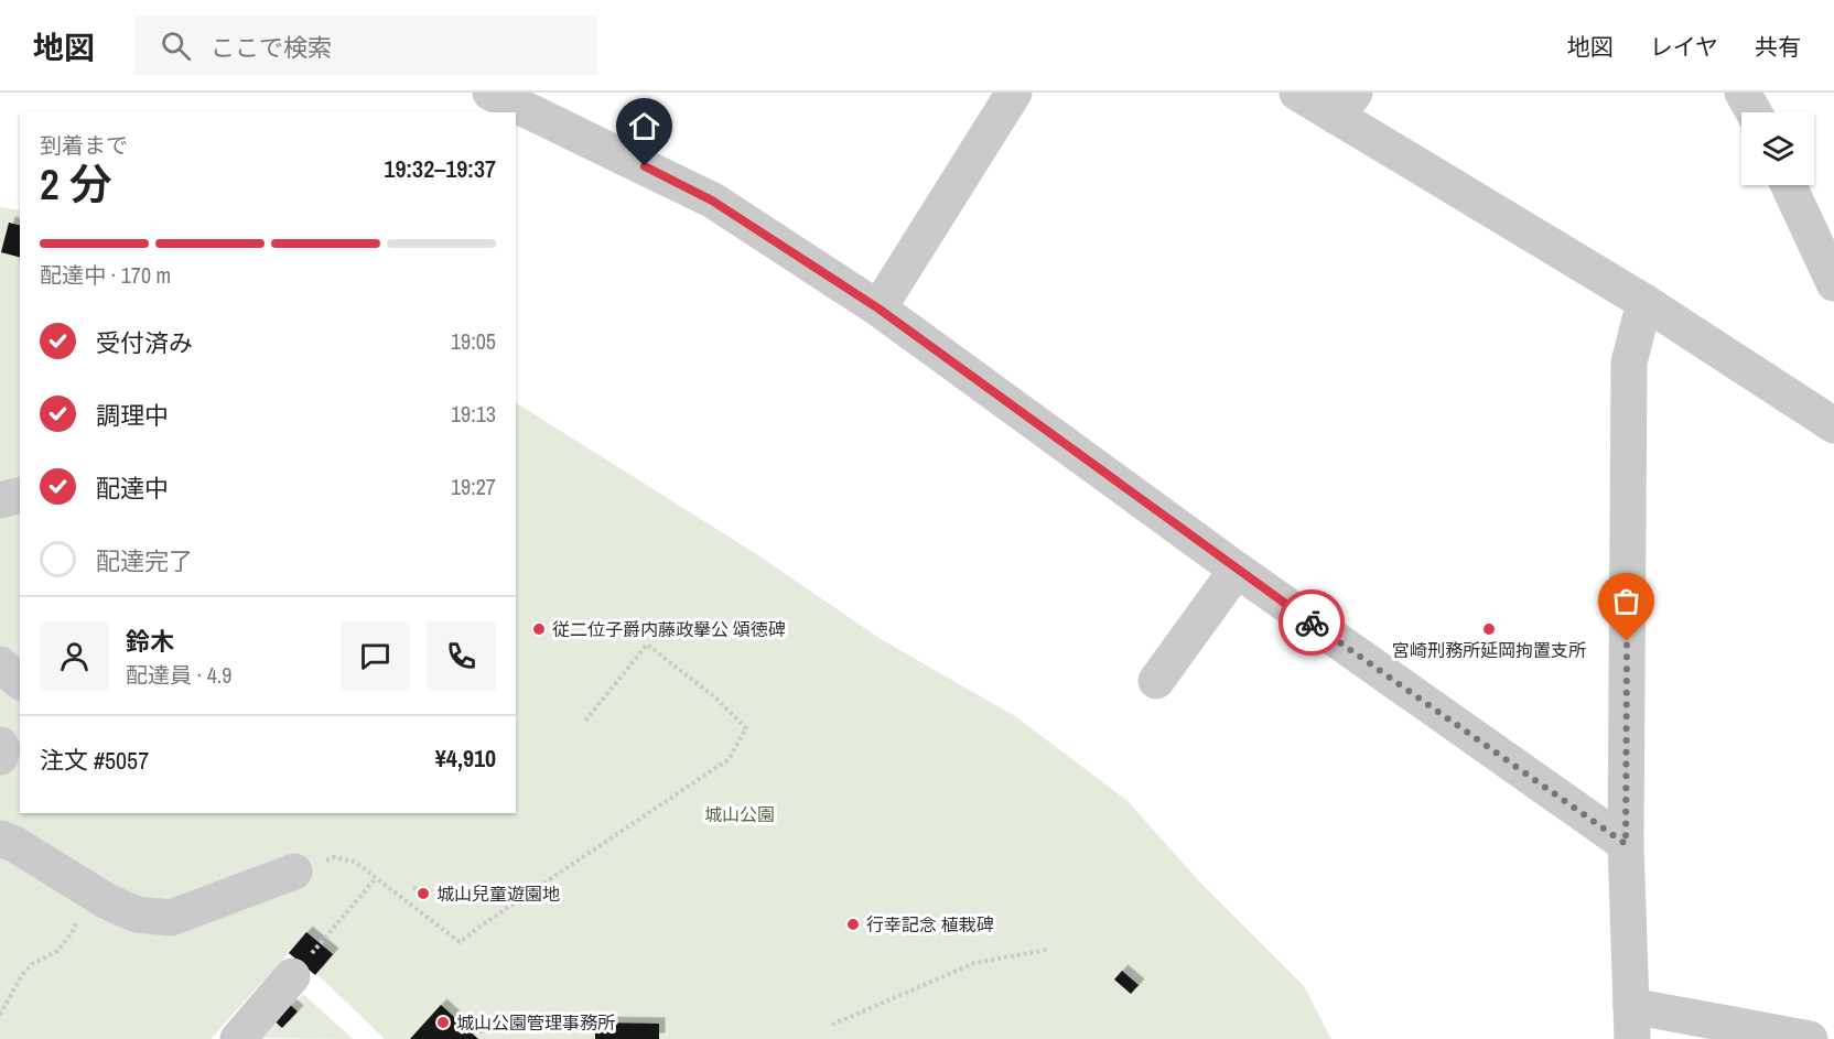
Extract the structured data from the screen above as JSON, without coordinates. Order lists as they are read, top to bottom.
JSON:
{
  "parks": ["城山公園"],
  "places": [
    "従二位子爵内藤政擧公 頌徳碑",
    "宮崎刑務所延岡拘置支所",
    "城山兒童遊園地",
    "行幸記念 植栽碑",
    "城山公園管理事務所"
  ],
  "page": {
    "header": "地図",
    "search": "ここで検索",
    "nav": ["地図", "レイヤ", "共有"],
    "heading": ["2 分", "到着まで", "19:32–19:37"],
    "panel": [
      "鈴木",
      "配達員 · 4.9",
      "注文 #5057",
      "¥4,910"
    ],
    "bar": "配達中 · 170 m",
    "list": [
      ["受付済み", "19:05"],
      ["調理中", "19:13"],
      ["配達中", "19:27"],
      "配達完了"
    ]
  }
}
